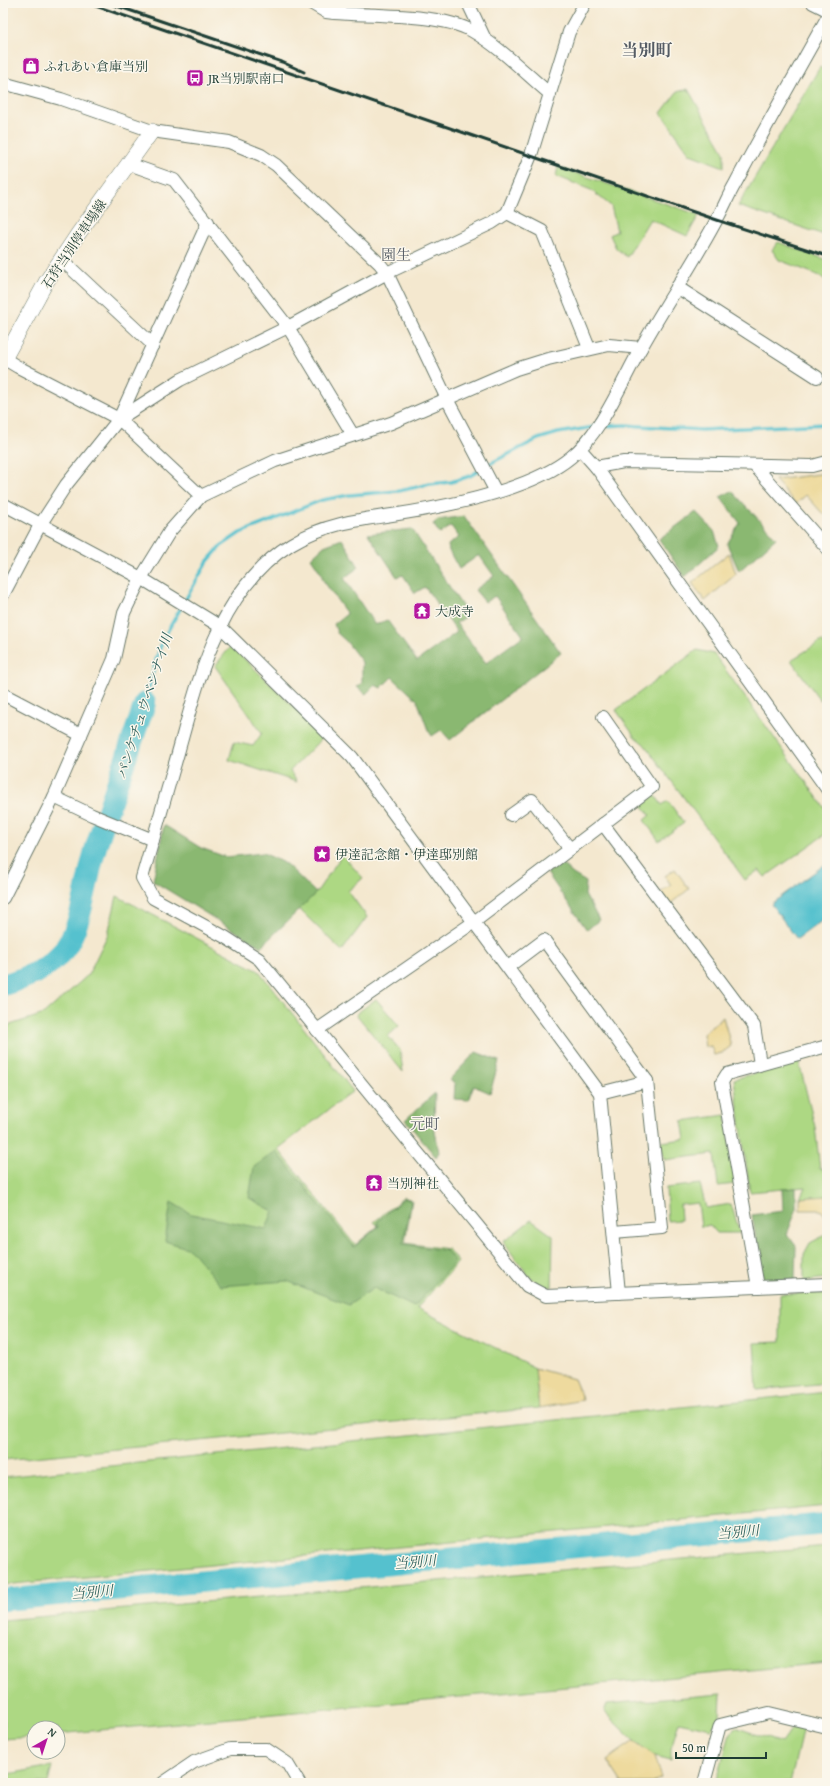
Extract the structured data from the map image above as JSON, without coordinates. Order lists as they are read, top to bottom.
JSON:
{
  "streets": {
    "main road": ["石狩当別停車場線"]
  },
  "districts": ["当別町", "園生", "元町"],
  "water": ["パンケチュウベシナイ川", "当別川"],
  "places": {
    "shop": ["ふれあい倉庫当別"],
    "bus stop": ["JR当別駅南口"],
    "temple": ["大成寺", "当別神社"],
    "place": ["伊達記念館・伊達邸別館"]
  },
  "scale_bar": "50 m",
  "north": "top right"
}
